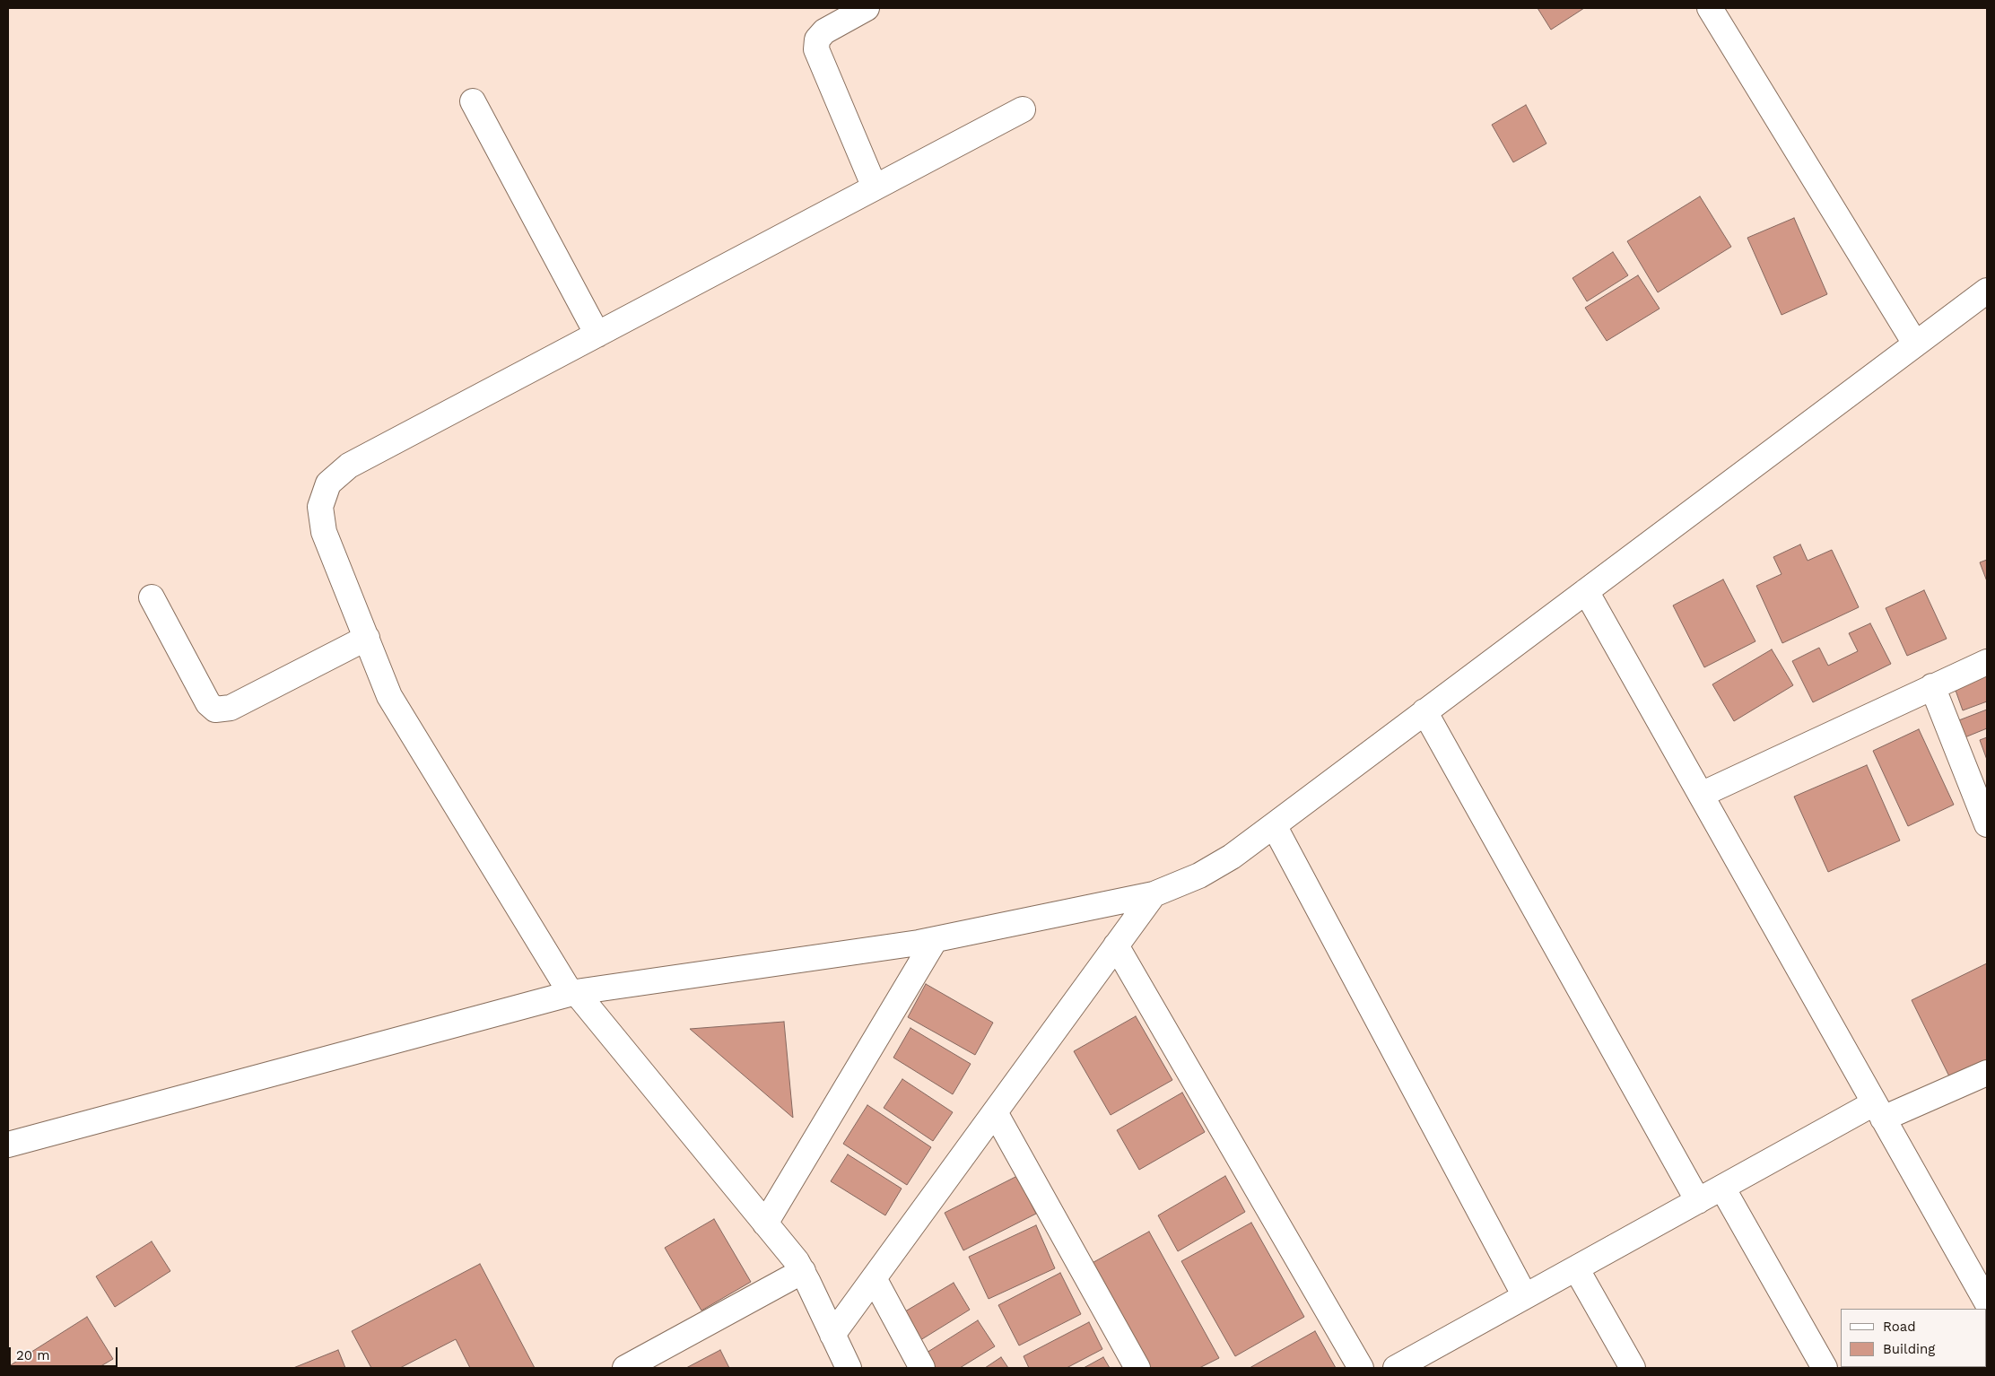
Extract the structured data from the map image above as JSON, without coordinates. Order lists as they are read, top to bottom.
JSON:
{
  "legend": ["Road", "Building"],
  "scale_bar": "20 m"
}
